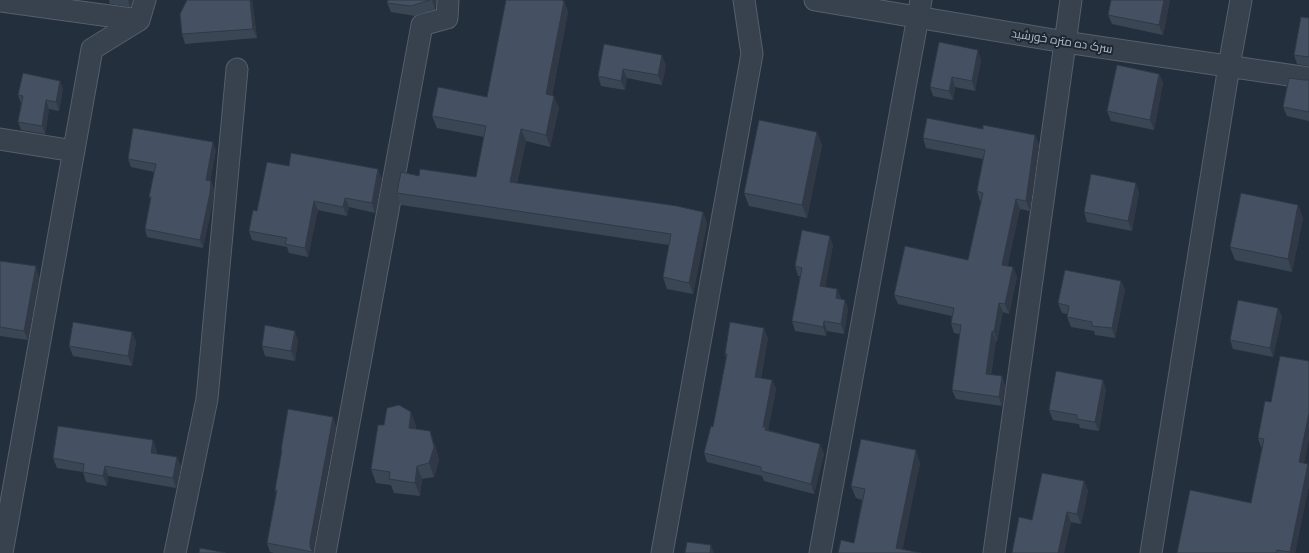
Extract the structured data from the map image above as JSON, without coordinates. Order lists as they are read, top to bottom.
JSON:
{
  "streets": {
    "street": ["سرک ده متره خورشید"]
  }
}
